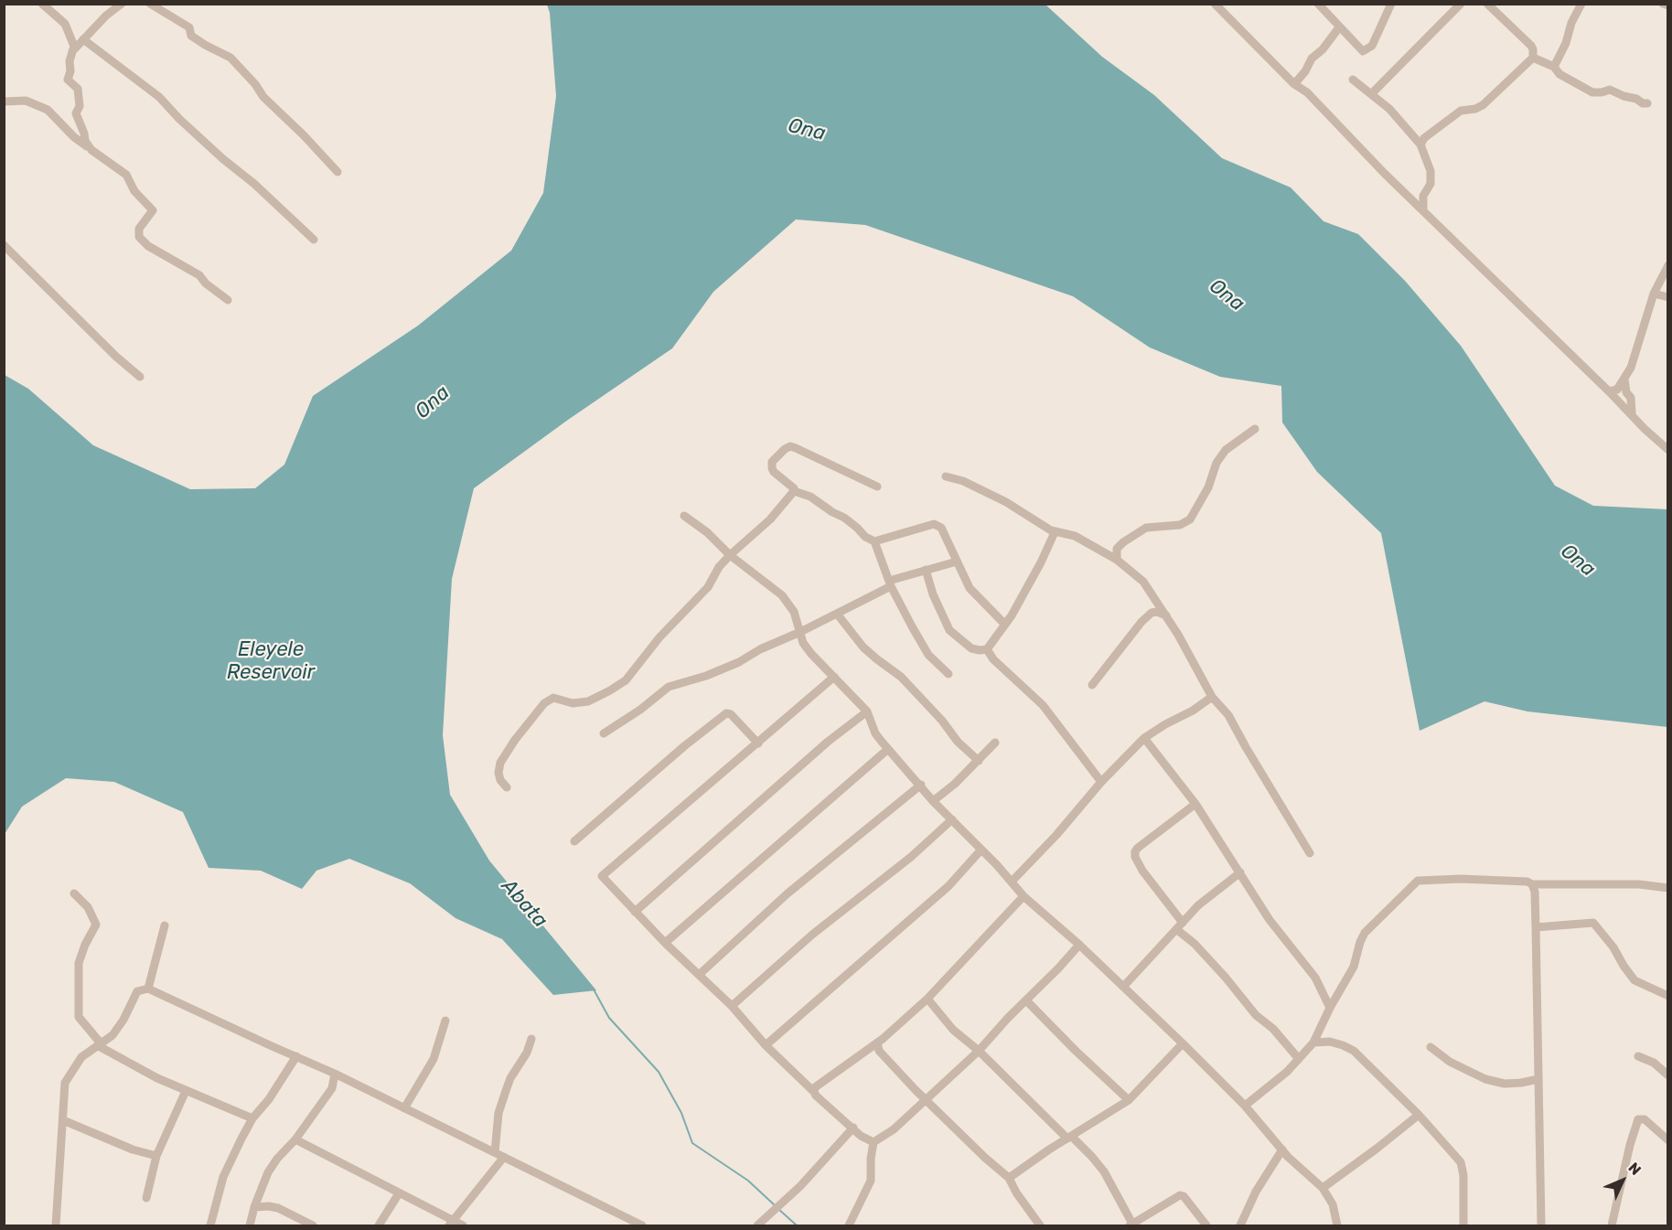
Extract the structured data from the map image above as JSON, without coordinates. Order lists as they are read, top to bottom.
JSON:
{
  "water": ["Ona", "Eleyele Reservoir", "Abata"],
  "north": "top right"
}
